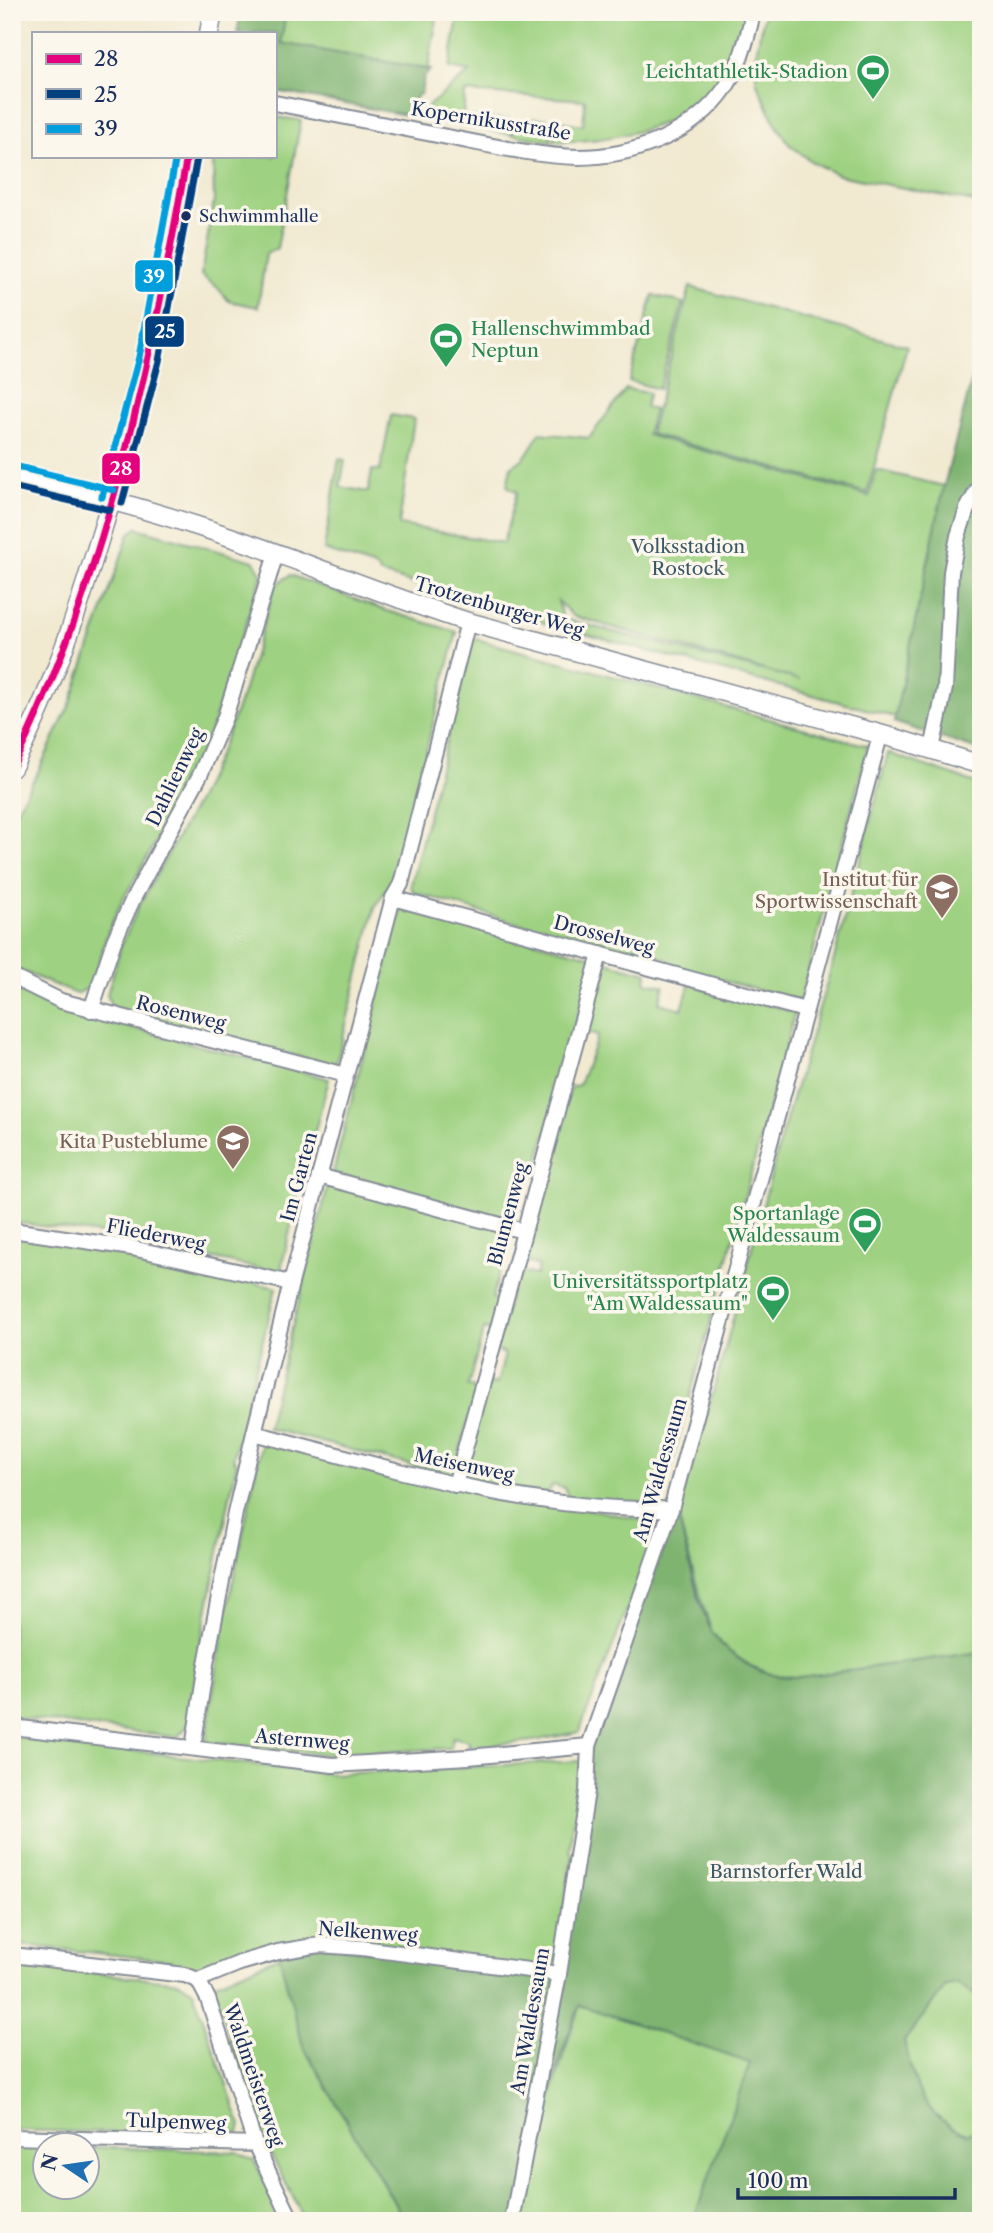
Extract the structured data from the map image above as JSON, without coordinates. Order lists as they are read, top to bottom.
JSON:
{
  "streets": {
    "street": [
      "Kopernikusstraße",
      "Trotzenburger Weg",
      "Dahlienweg",
      "Drosselweg",
      "Rosenweg",
      "Im Garten",
      "Blumenweg",
      "Fliederweg",
      "Meisenweg",
      "Am Waldessaum",
      "Asternweg",
      "Nelkenweg",
      "Waldmeisterweg",
      "Tulpenweg"
    ]
  },
  "crossings": [
    ["Trotzenburger Weg", "Dahlienweg"],
    ["Trotzenburger Weg", "Im Garten"],
    ["Trotzenburger Weg", "Am Waldessaum"],
    ["Dahlienweg", "Rosenweg"],
    ["Drosselweg", "Im Garten"],
    ["Drosselweg", "Blumenweg"],
    ["Drosselweg", "Am Waldessaum"],
    ["Rosenweg", "Im Garten"],
    ["Im Garten", "Fliederweg"],
    ["Im Garten", "Meisenweg"],
    ["Im Garten", "Asternweg"],
    ["Blumenweg", "Meisenweg"],
    ["Meisenweg", "Am Waldessaum"],
    ["Am Waldessaum", "Asternweg"],
    ["Am Waldessaum", "Nelkenweg"],
    ["Nelkenweg", "Waldmeisterweg"],
    ["Waldmeisterweg", "Tulpenweg"]
  ],
  "parks": ["Volksstadion Rostock", "Barnstorfer Wald"],
  "places": {
    "sports": [
      "Leichtathletik-Stadion",
      "Hallenschwimmbad Neptun",
      "Sportanlage Waldessaum",
      "Universitätssportplatz \"Am Waldessaum\""
    ],
    "other": ["Schwimmhalle"],
    "school or university": ["Institut für Sportwissenschaft", "Kita Pusteblume"]
  },
  "lines": ["transit line 28", "transit line 25", "transit line 39"],
  "legend": ["28", "25", "39"],
  "scale_bar": "100 m",
  "north": "left"
}
